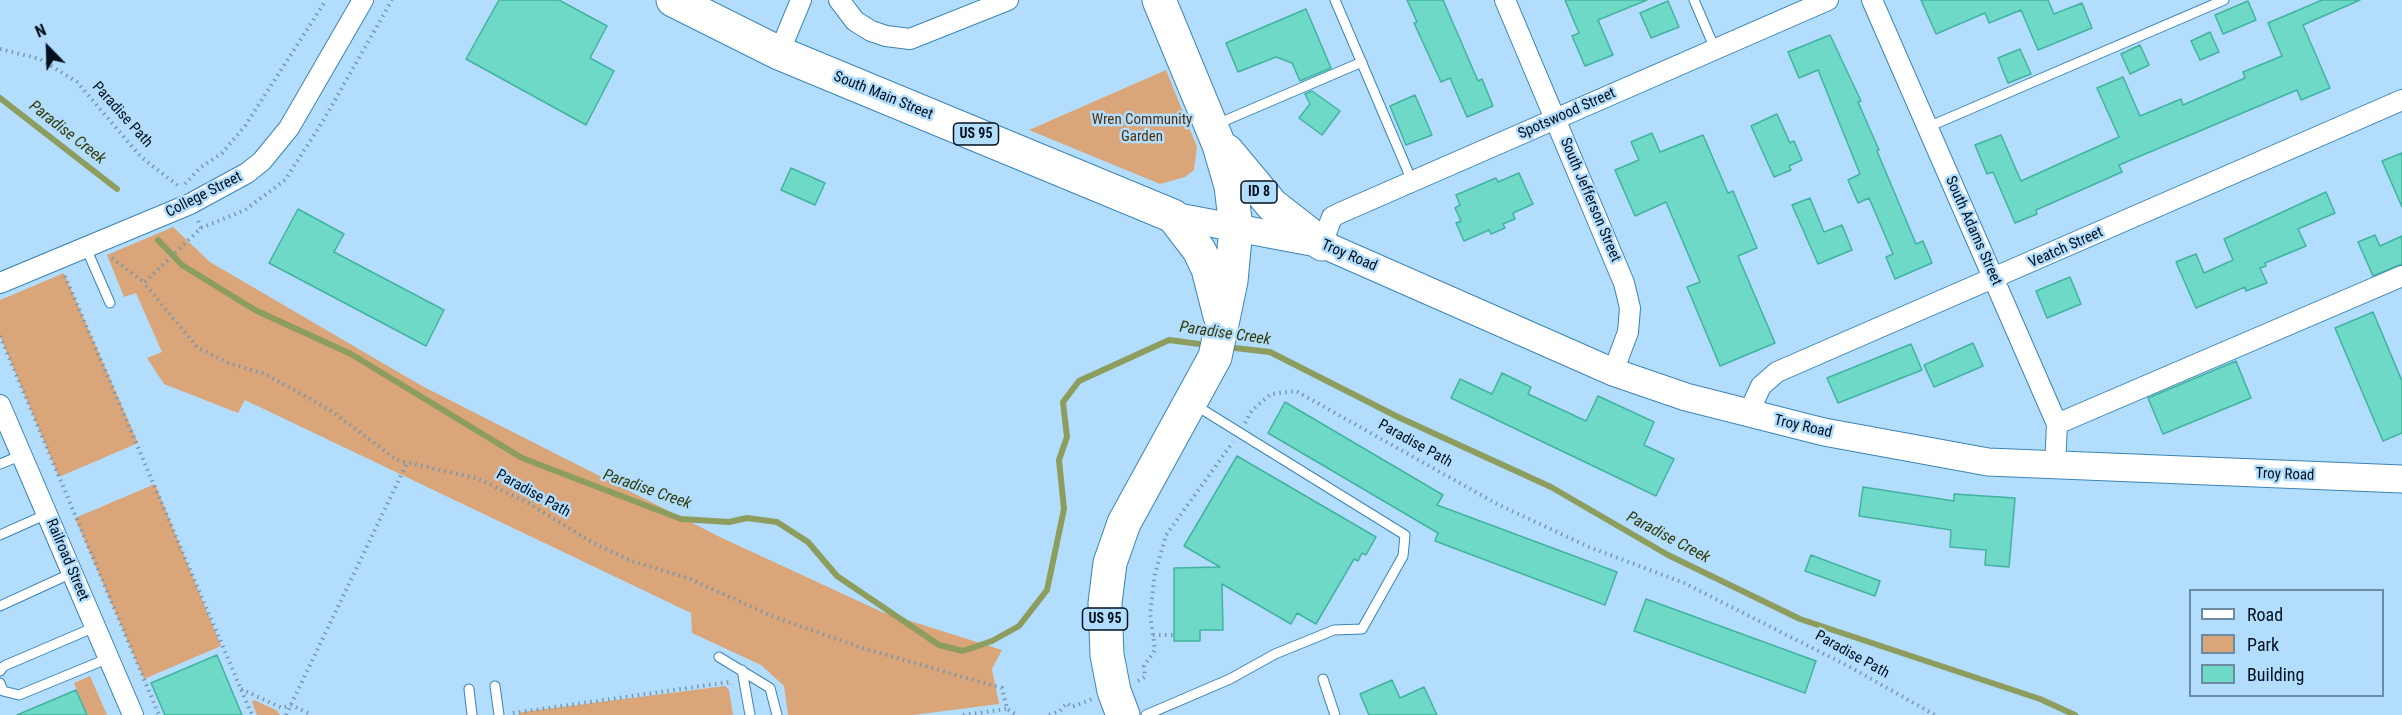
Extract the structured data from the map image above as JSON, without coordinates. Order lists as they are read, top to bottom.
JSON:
{
  "streets": {
    "highway": ["South Main Street", "US 95", "ID 8"],
    "main road": ["Troy Road"],
    "street": [
      "Spotswood Street",
      "College Street",
      "South Jefferson Street",
      "South Adams Street",
      "Veatch Street",
      "Railroad Street"
    ],
    "path": ["Paradise Path"]
  },
  "crossings": [
    ["South Main Street", "US 95"],
    ["South Main Street", "Troy Road"],
    ["Spotswood Street", "ID 8"],
    ["Spotswood Street", "South Jefferson Street"],
    ["Spotswood Street", "Troy Road"],
    ["Paradise Path", "US 95"],
    ["US 95", "ID 8"],
    ["US 95", "Troy Road"],
    ["ID 8", "Troy Road"],
    ["South Jefferson Street", "Troy Road"],
    ["South Adams Street", "Veatch Street"],
    ["South Adams Street", "Troy Road"],
    ["Veatch Street", "Troy Road"]
  ],
  "water": ["Paradise Creek"],
  "parks": ["Wren Community Garden"],
  "legend": ["Road", "Park", "Building"],
  "north": "top left"
}
